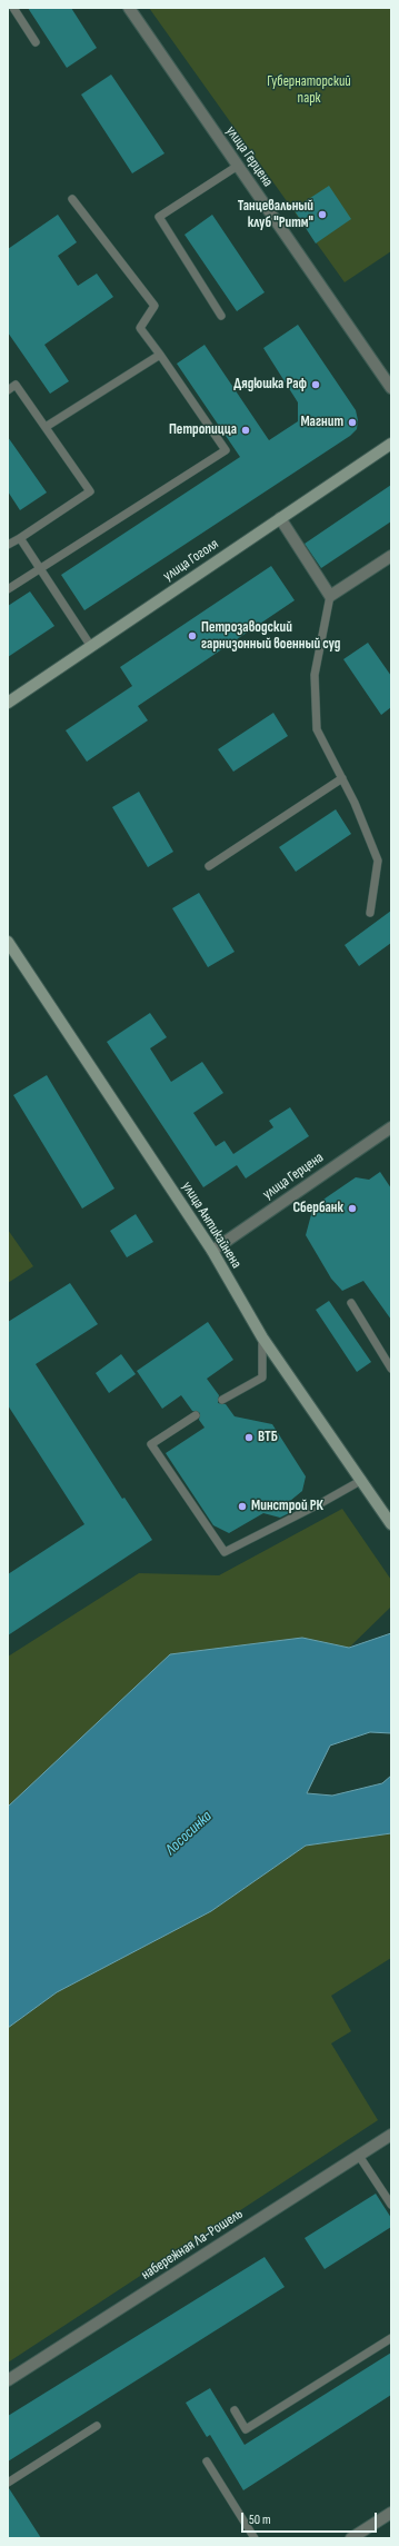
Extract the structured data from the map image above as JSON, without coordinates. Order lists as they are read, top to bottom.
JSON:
{
  "streets": {
    "main road": ["улица Гоголя", "улица Антикайнена"],
    "street": ["улица Герцена", "набережная Ла-Рошель"]
  },
  "crossings": [
    ["улица Герцена", "улица Антикайнена"]
  ],
  "water": ["Лососинка"],
  "parks": ["Губернаторский парк"],
  "places": [
    "Танцевальный клуб \"Ритм\"",
    "Дядюшка Раф",
    "Магнит",
    "Петропицца",
    "Петрозаводский гарнизонный военный суд",
    "Сбербанк",
    "ВТБ",
    "Минстрой РК"
  ],
  "scale_bar": "50 m"
}
